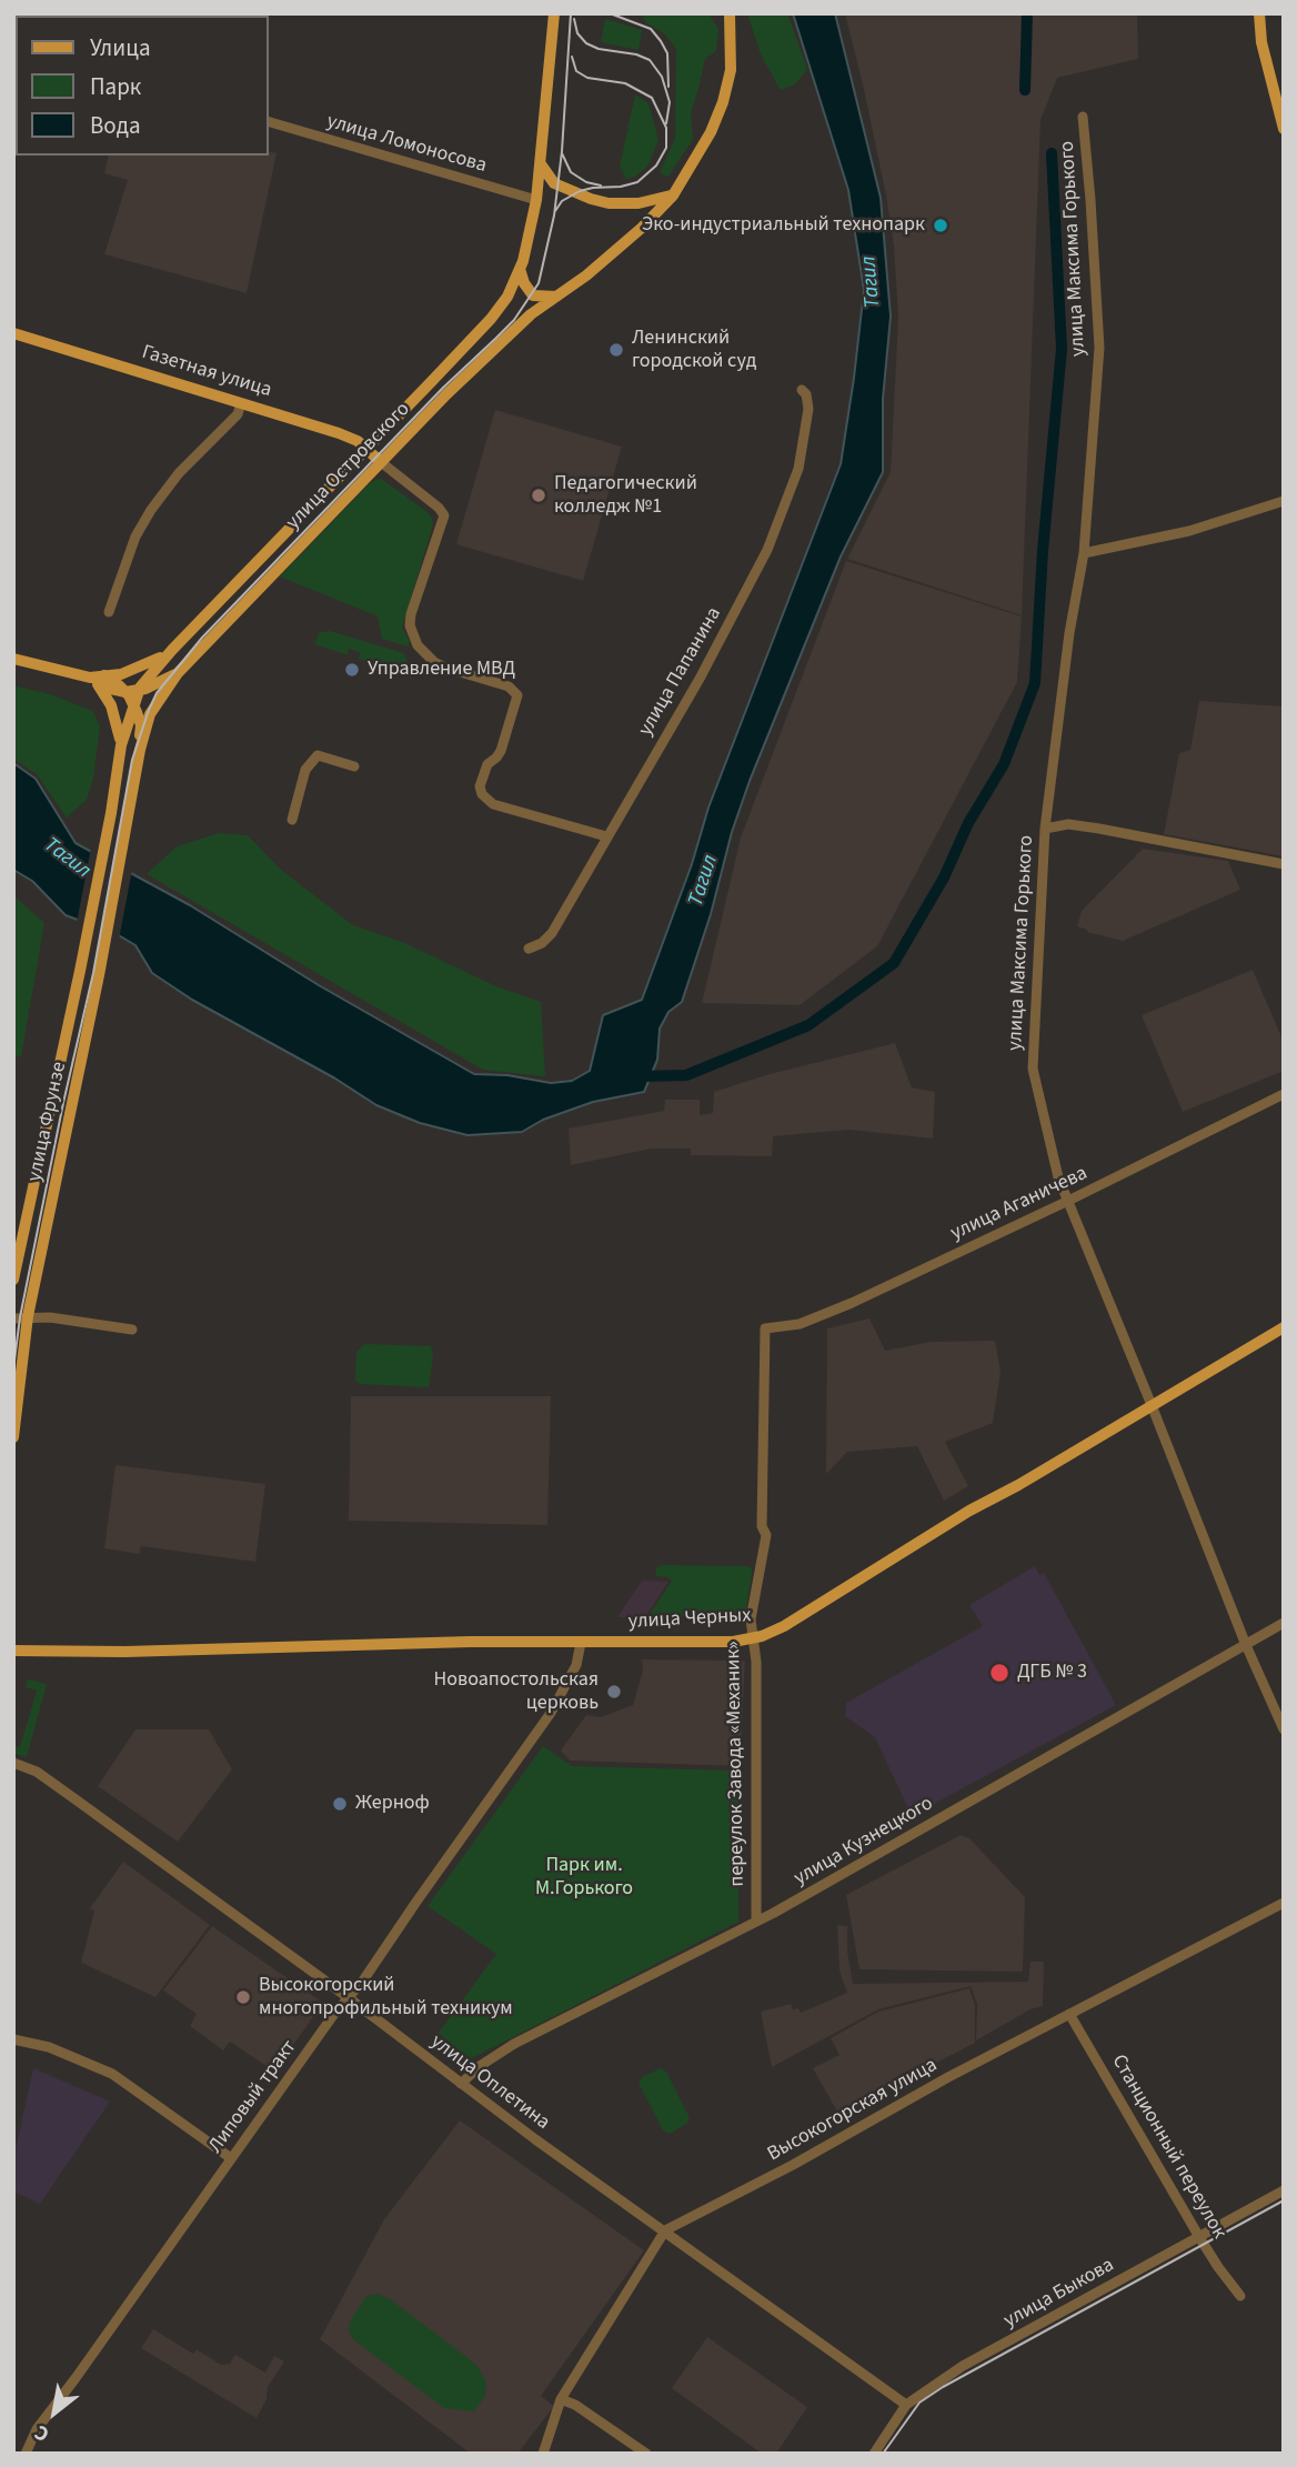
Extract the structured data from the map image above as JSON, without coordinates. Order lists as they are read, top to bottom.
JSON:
{
  "streets": {
    "main road": [
      "Газетная улица",
      "улица Островского",
      "улица Фрунзе",
      "улица Черных"
    ],
    "street": [
      "улица Ломоносова",
      "улица Максима Горького",
      "улица Папанина",
      "улица Аганичева",
      "переулок Завода «Механик»",
      "улица Кузнецкого",
      "улица Оплетина",
      "Липовый тракт",
      "Высокогорская улица",
      "Станционный переулок",
      "улица Быкова"
    ]
  },
  "crossings": [
    ["улица Ломоносова", "улица Островского"],
    ["улица Максима Горького", "улица Аганичева"],
    ["улица Максима Горького", "улица Черных"],
    ["улица Максима Горького", "улица Кузнецкого"],
    ["Газетная улица", "улица Островского"],
    ["улица Островского", "улица Фрунзе"],
    ["улица Аганичева", "переулок Завода «Механик»"],
    ["улица Черных", "переулок Завода «Механик»"],
    ["улица Черных", "Липовый тракт"],
    ["переулок Завода «Механик»", "улица Кузнецкого"],
    ["улица Кузнецкого", "улица Оплетина"],
    ["улица Оплетина", "Липовый тракт"],
    ["улица Оплетина", "Высокогорская улица"],
    ["улица Оплетина", "улица Быкова"],
    ["Высокогорская улица", "Станционный переулок"],
    ["Станционный переулок", "улица Быкова"]
  ],
  "water": ["Тагил"],
  "parks": ["Парк им. М.Горького"],
  "places": [
    "Эко-индустриальный технопарк",
    "Ленинский городской суд",
    "Педагогический колледж №1",
    "Управление МВД",
    "ДГБ № 3",
    "Новоапостольская церковь",
    "Жерноф",
    "Высокогорский многопрофильный техникум"
  ],
  "legend": ["Улица", "Парк", "Вода"],
  "north": "bottom left"
}
